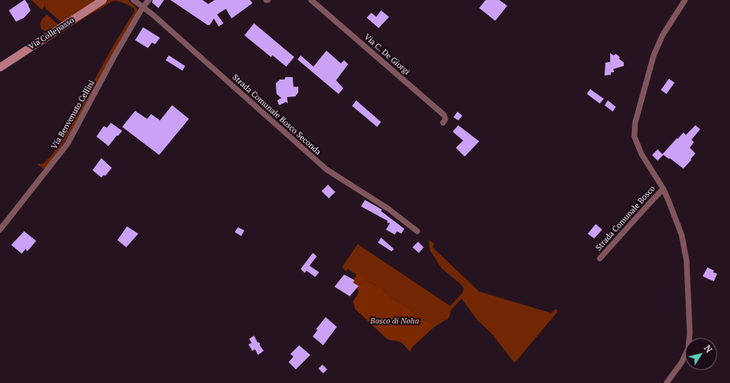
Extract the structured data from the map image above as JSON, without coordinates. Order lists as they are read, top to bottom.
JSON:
{
  "streets": {
    "street": [
      "Via Collepasso",
      "Via C. De Giorgi",
      "Via Benvenuto Cellini",
      "Strada Comunale Bosco Seconda",
      "Strada Comunale Bosco"
    ]
  },
  "crossings": [
    ["Via Benvenuto Cellini", "Strada Comunale Bosco Seconda"]
  ],
  "parks": ["Bosco di Noha"],
  "north": "top right"
}
